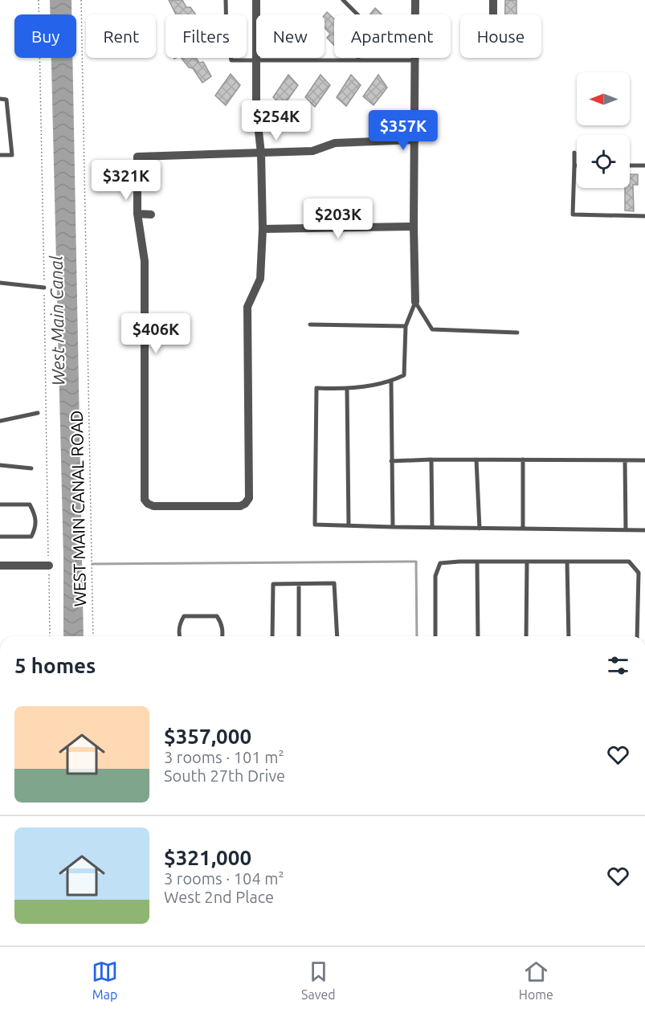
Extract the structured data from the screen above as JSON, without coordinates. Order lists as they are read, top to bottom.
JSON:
{
  "streets": {
    "path": ["WEST MAIN CANAL ROAD"]
  },
  "water": ["West Main Canal"],
  "north": "left",
  "page": {
    "chip": [
      "Buy",
      "Rent",
      "Filters",
      "New",
      "Apartment",
      "House"
    ],
    "price": [
      "$254K",
      "$357K",
      "$321K",
      "$203K",
      "$406K"
    ],
    "heading": "5 homes",
    "list": [
      {
        "name": "$357,000",
        "note": "3 rooms · 101 m² · South 27th Drive"
      },
      {
        "name": "$321,000",
        "note": "3 rooms · 104 m² · West 2nd Place"
      }
    ],
    "tabs": ["Map", "Saved", "Home"]
  }
}
